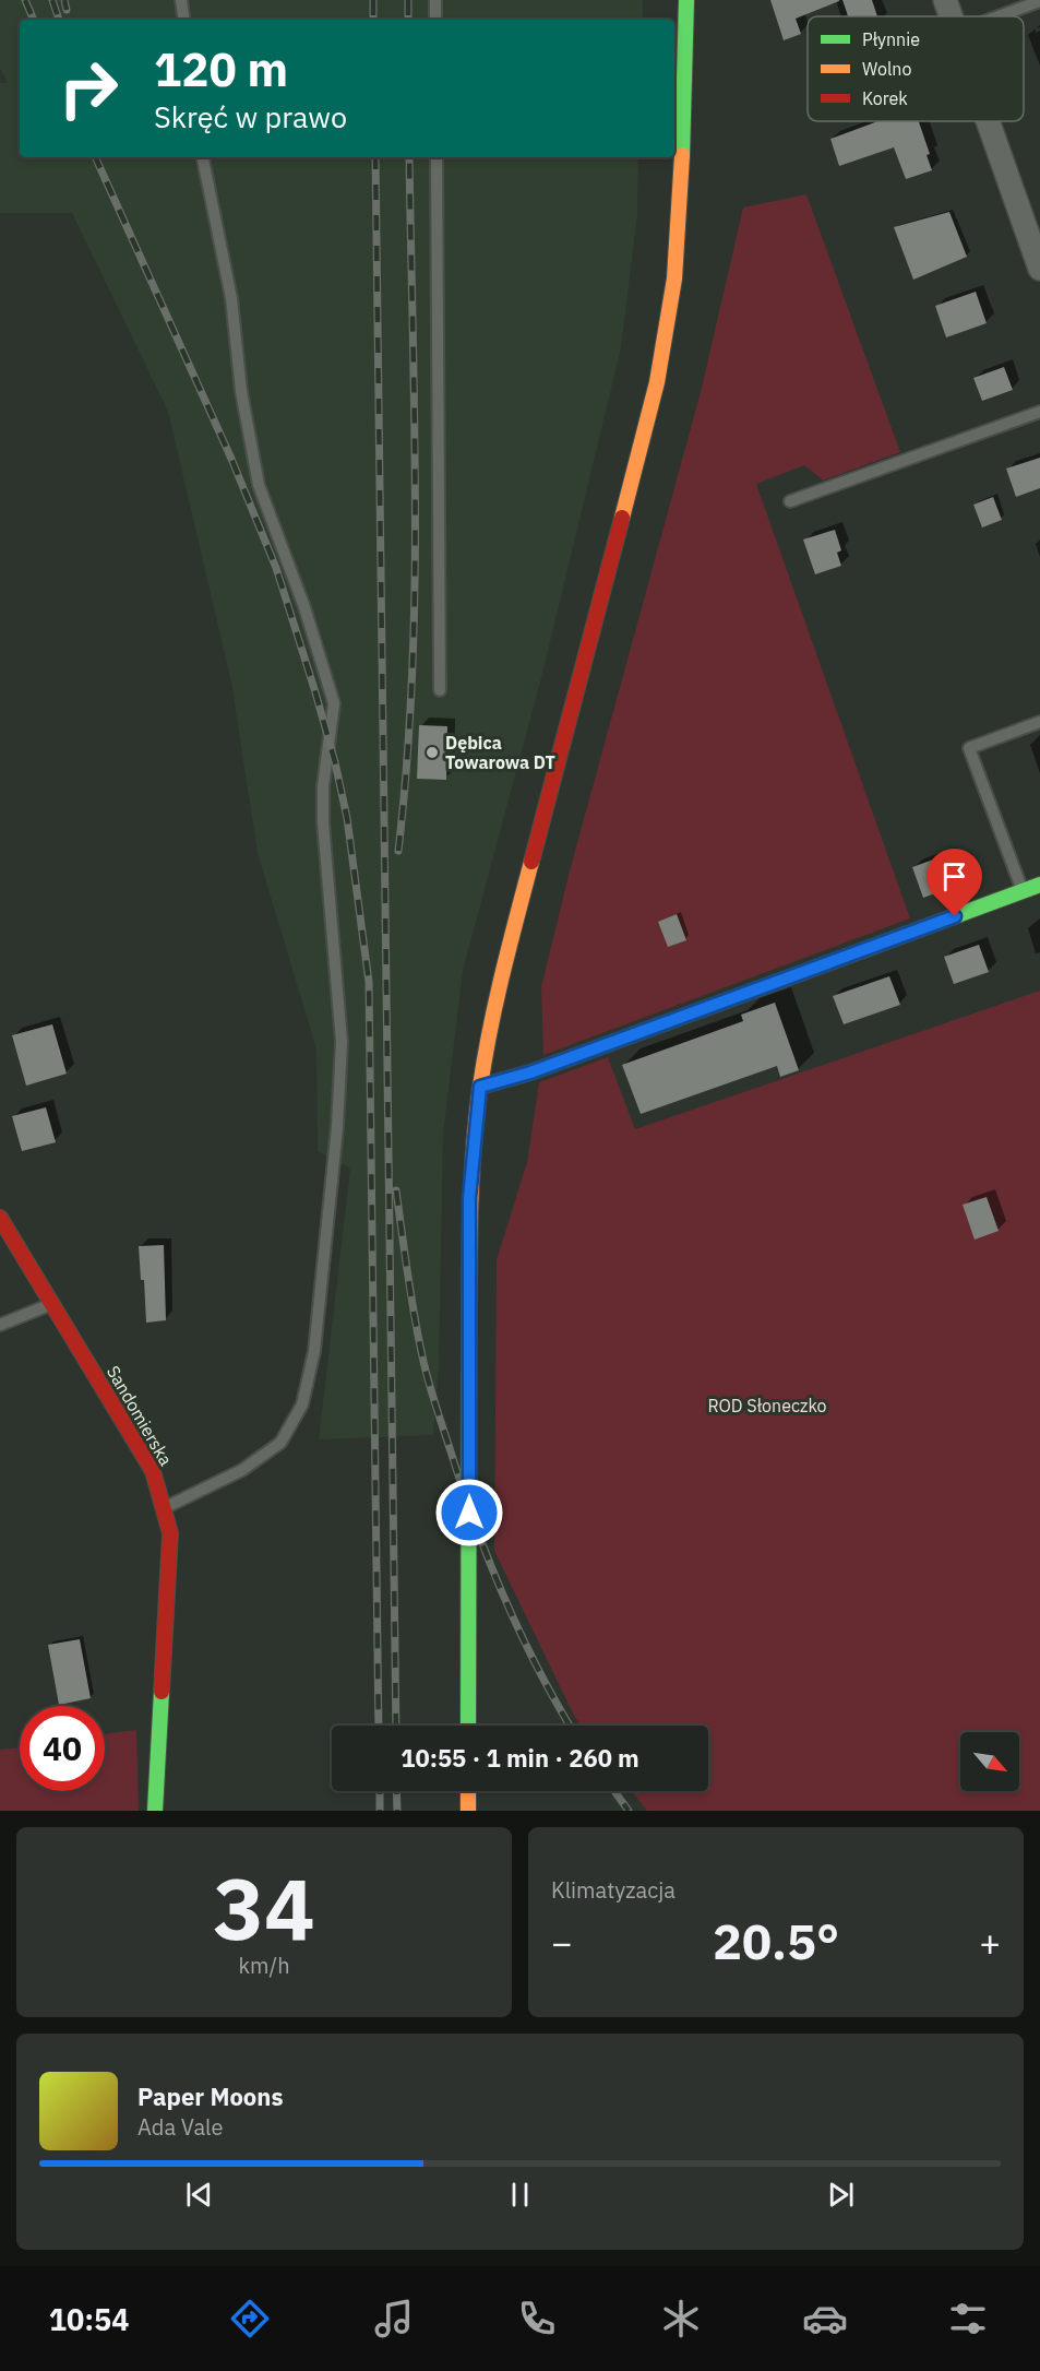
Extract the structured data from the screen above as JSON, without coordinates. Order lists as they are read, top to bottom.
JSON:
{
  "streets": {
    "street": ["Sandomierska"]
  },
  "parks": ["ROD Słoneczko"],
  "places": ["Dębica Towarowa DT"],
  "legend": ["Płynnie", "Wolno", "Korek"],
  "north": "bottom right",
  "page": {
    "turn": ["120 m", "Skręć w prawo"],
    "limit": "40",
    "trip": "10:55 · 1 min · 260 m",
    "tile": [
      ["34", "km/h"],
      "Klimatyzacja"
    ],
    "heat": ["−", "20.5°", "+"],
    "song": ["Paper Moons", "Ada Vale"],
    "tabs": "10:54"
  }
}
